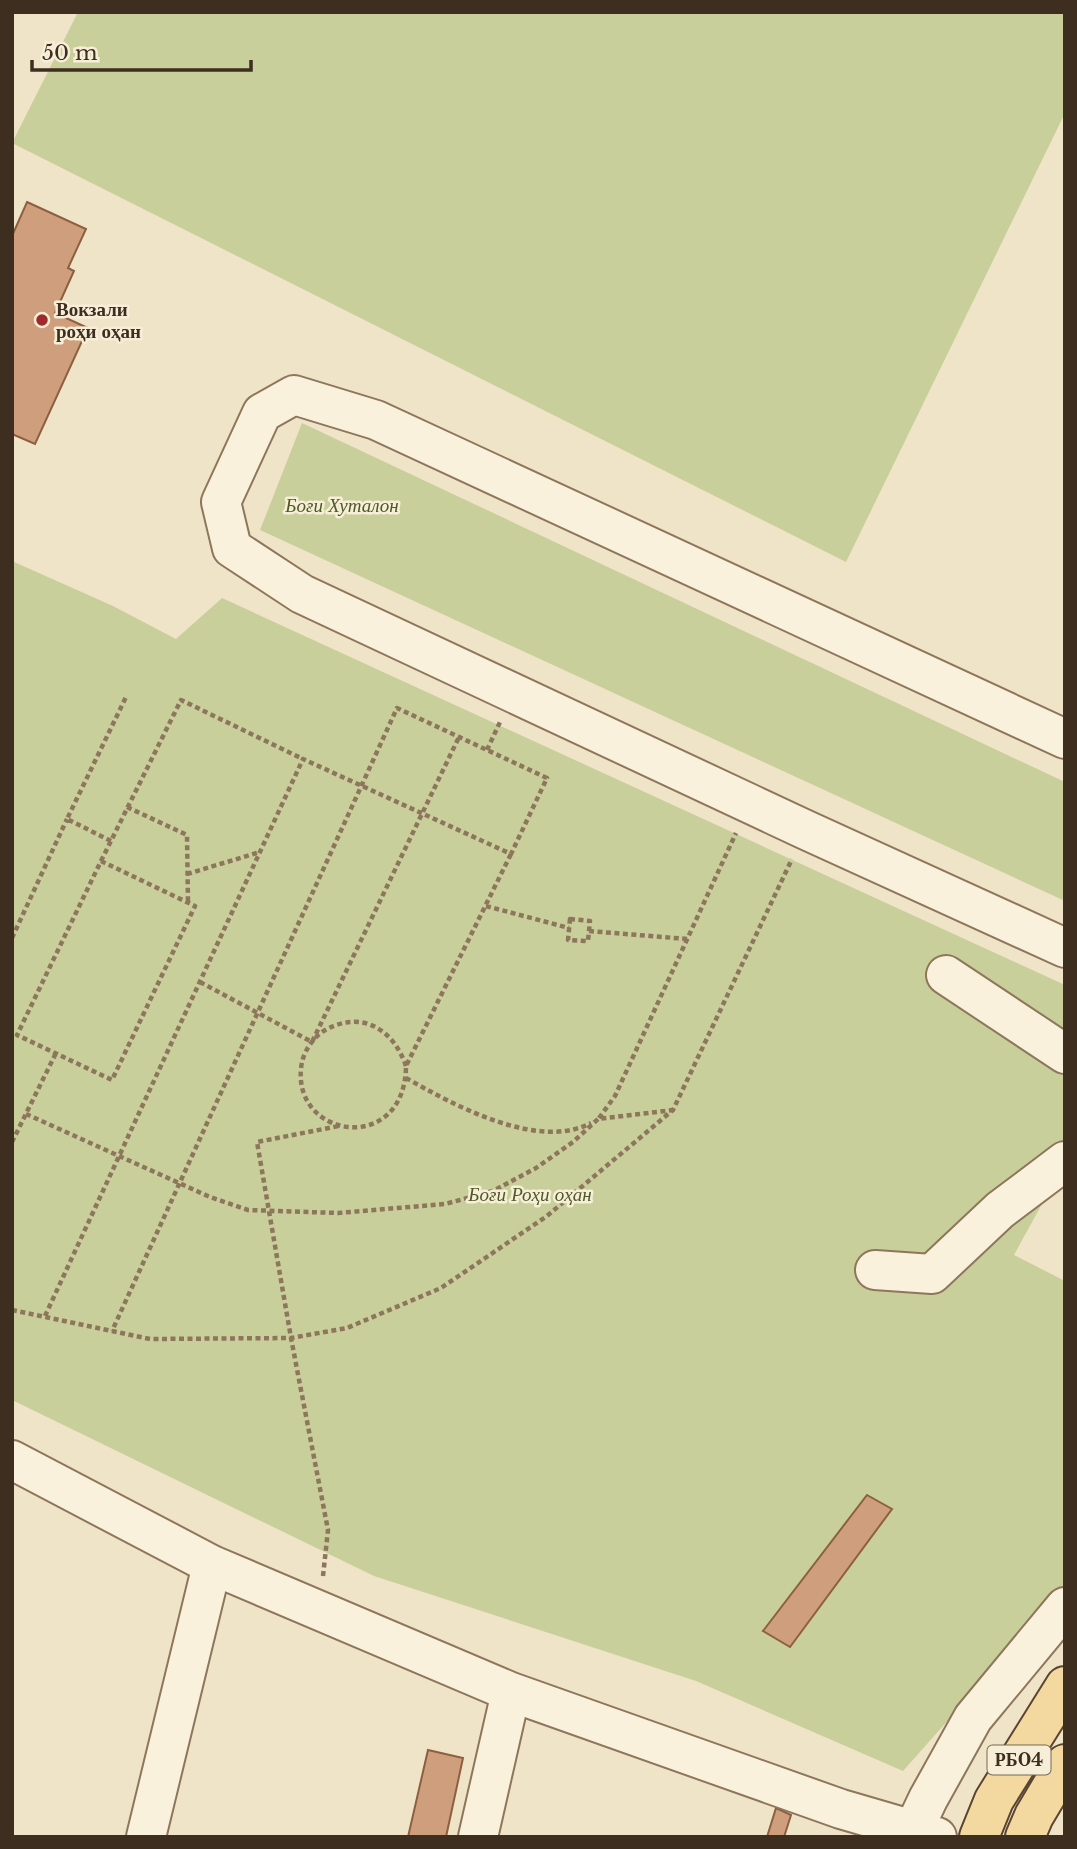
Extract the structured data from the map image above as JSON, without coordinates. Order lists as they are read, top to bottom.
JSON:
{
  "streets": {
    "main road": ["РБ04"]
  },
  "parks": ["Боғи Хуталон", "Боғи Роҳи оҳан"],
  "places": ["Вокзали роҳи оҳан"],
  "scale_bar": "50 m"
}
